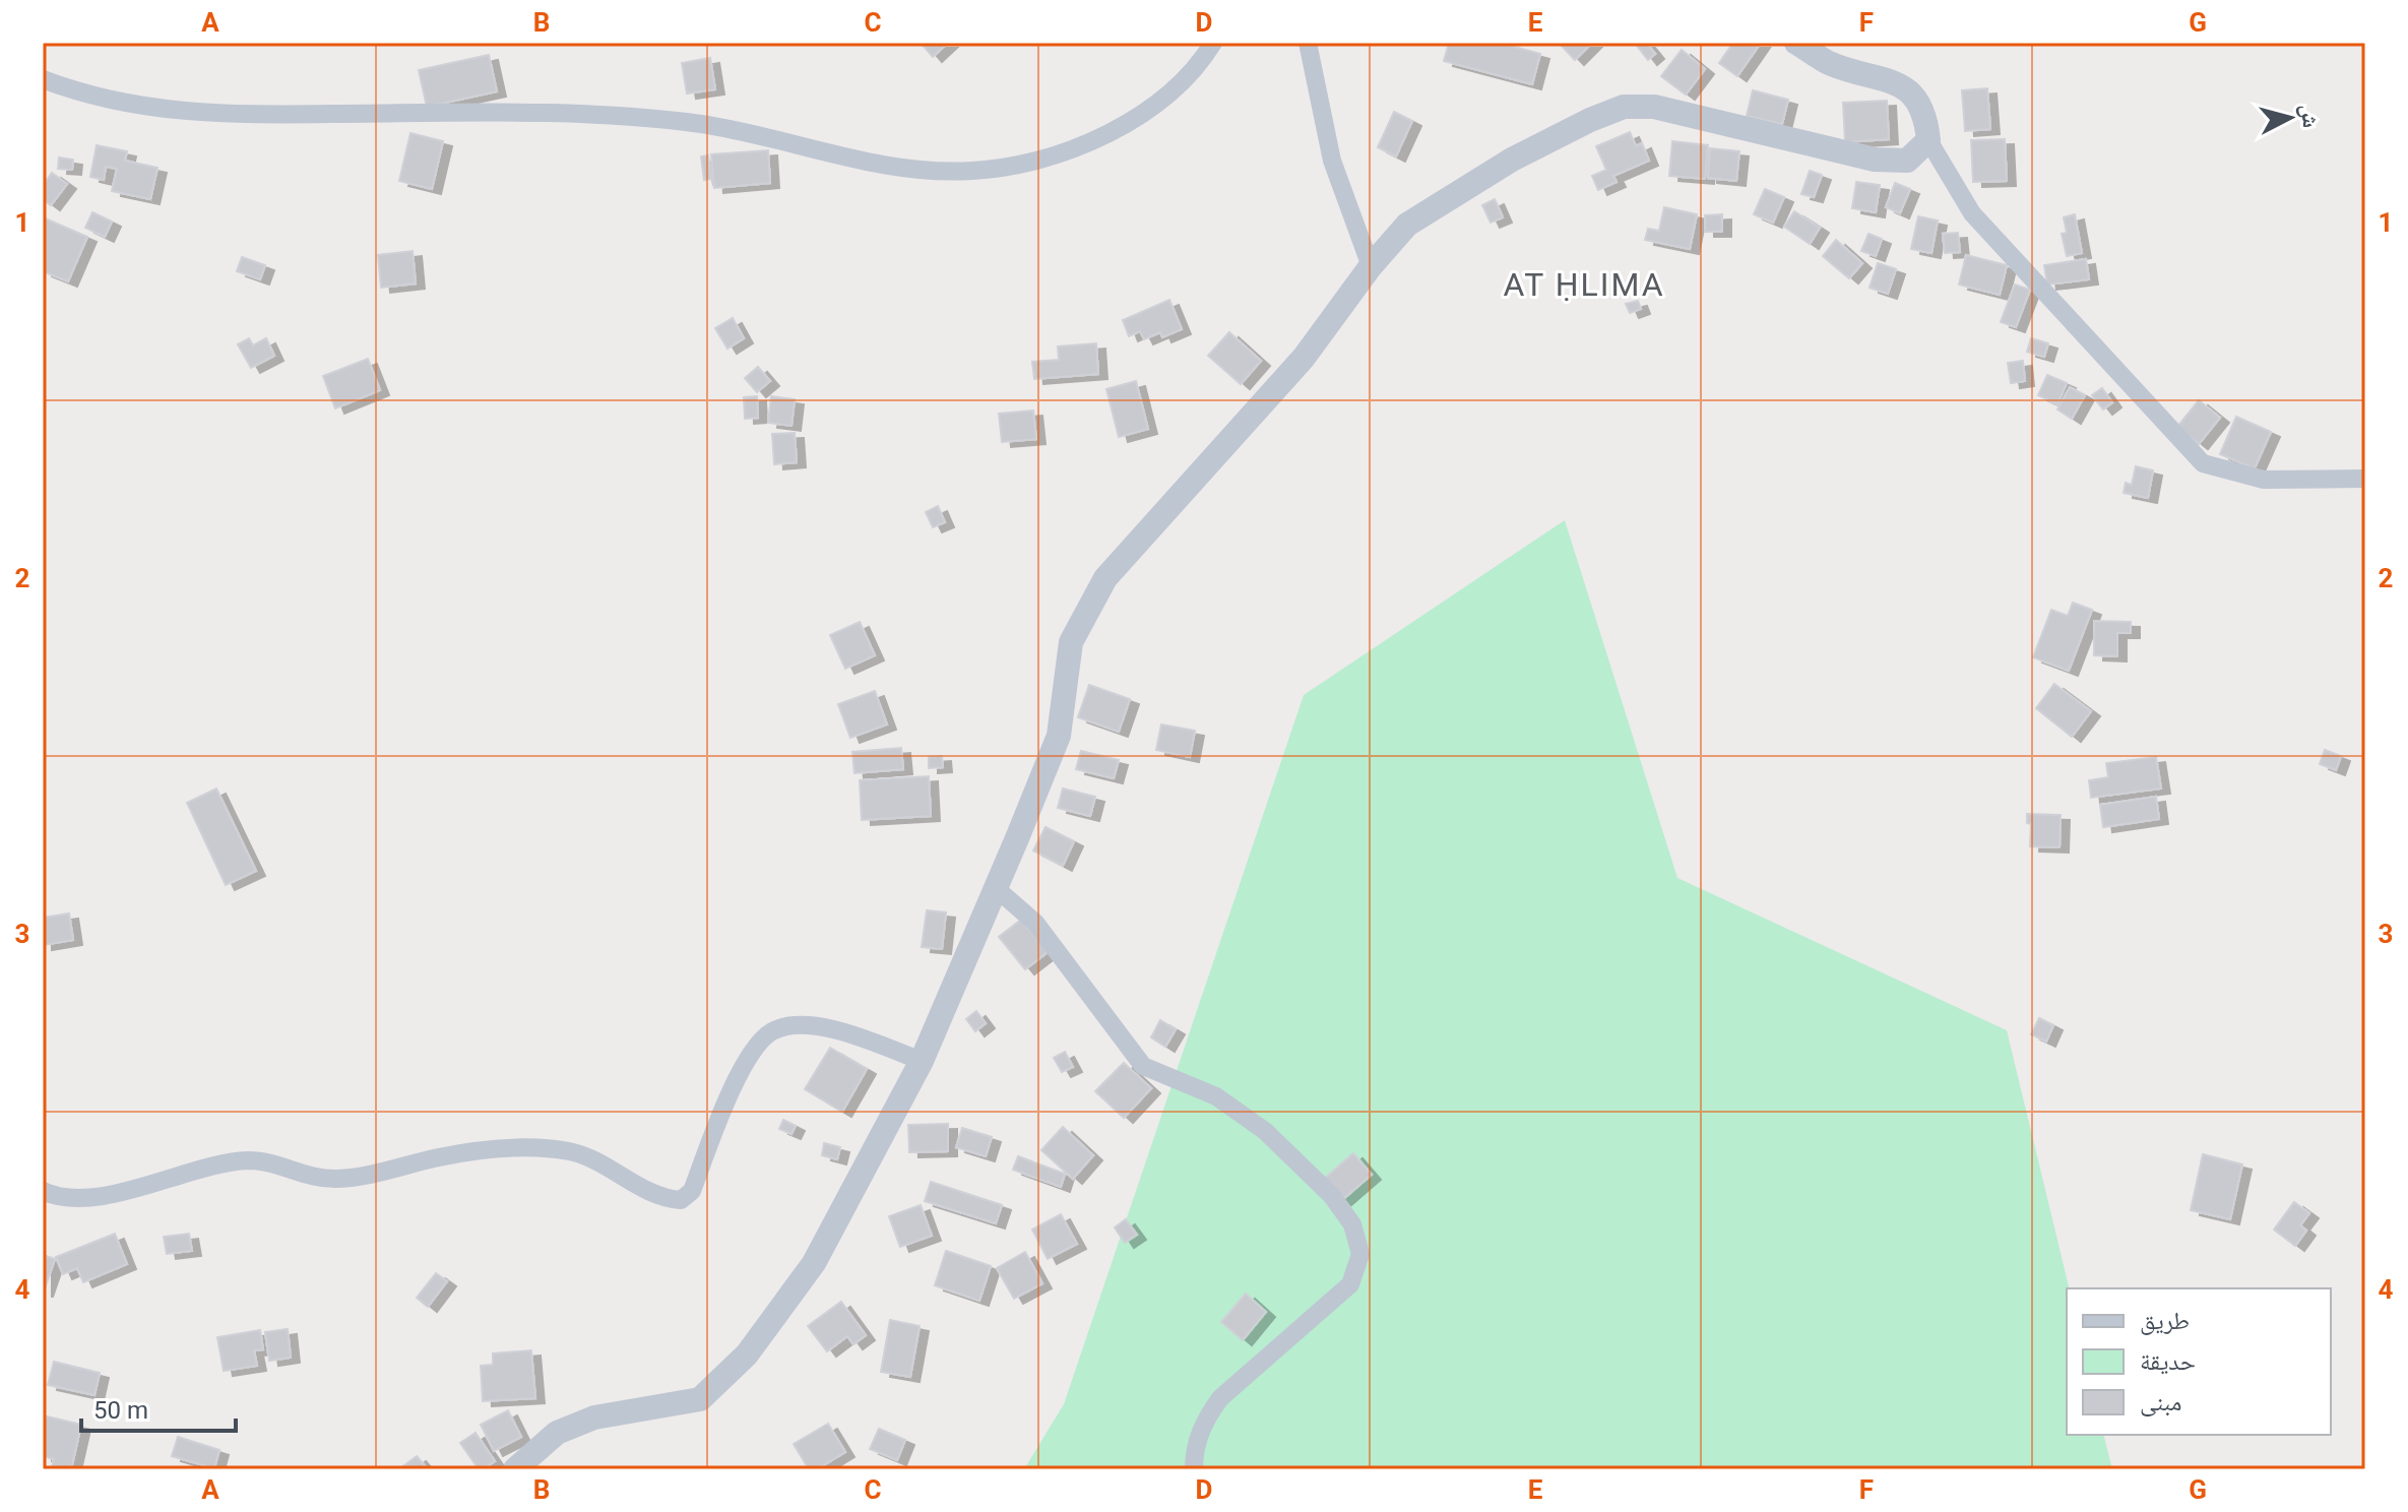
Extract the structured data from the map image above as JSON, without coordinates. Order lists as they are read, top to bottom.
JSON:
{
  "districts": ["AT ḤLIMA"],
  "legend": ["طريق", "حديقة", "مبنى"],
  "scale_bar": "50 m",
  "north": "right",
  "grid": {
    "columns": [
      "A",
      "B",
      "C",
      "D",
      "E",
      "F",
      "G"
    ],
    "rows": [
      "1",
      "2",
      "3",
      "4"
    ]
  }
}
